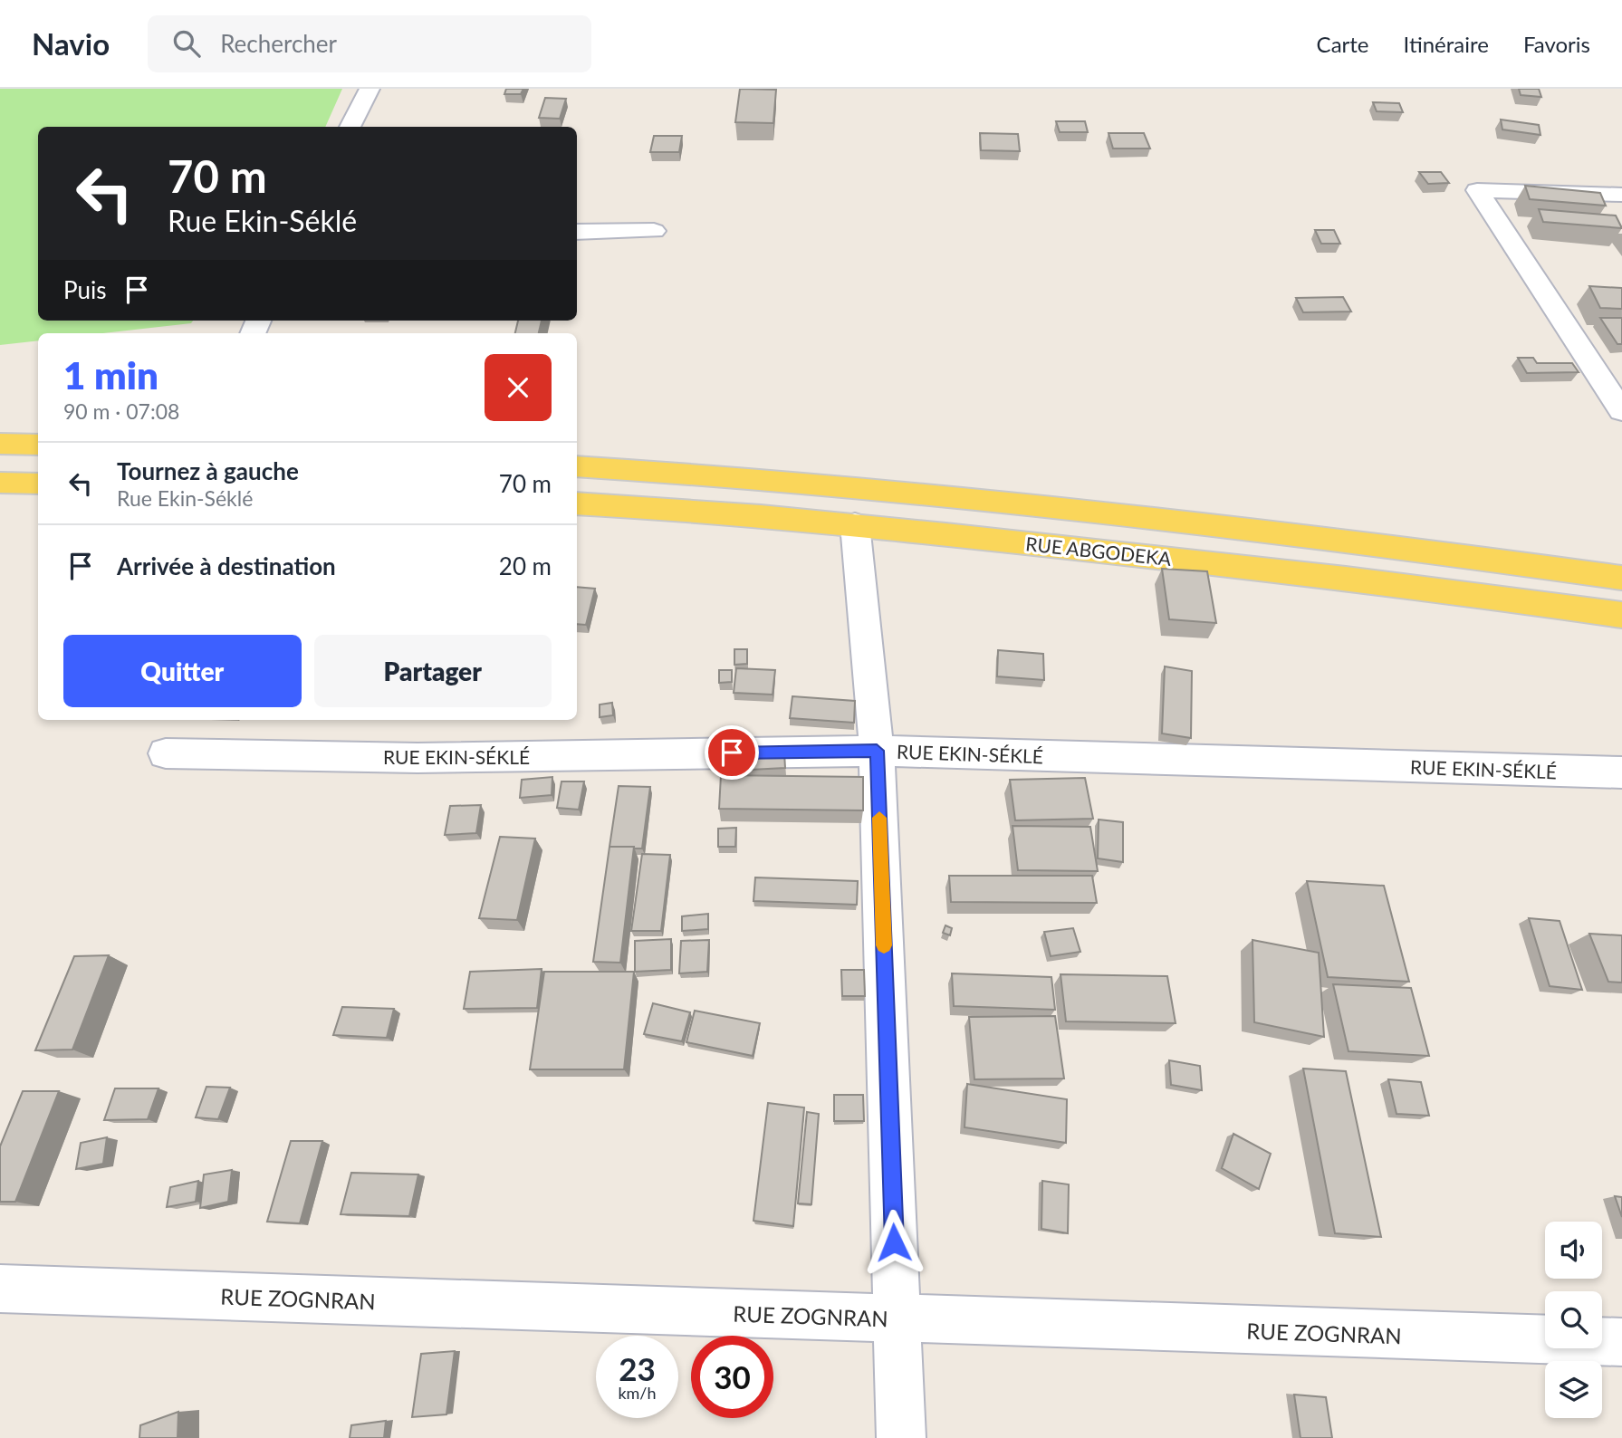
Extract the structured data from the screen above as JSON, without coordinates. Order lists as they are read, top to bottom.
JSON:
{
  "streets": {
    "main road": ["RUE ABGODEKA"],
    "street": ["RUE EKIN-SÉKLÉ", "RUE ZOGNRAN"]
  },
  "page": {
    "header": "Navio",
    "search": "Rechercher",
    "nav": ["Carte", "Itinéraire", "Favoris"],
    "turn": ["70 m", "Rue Ekin-Séklé"],
    "then": "Puis",
    "heading": ["1 min", "90 m · 07:08"],
    "list": [
      {
        "name": "Tournez à gauche",
        "note": "Rue Ekin-Séklé",
        "value": "70 m"
      },
      {
        "name": "Arrivée à destination",
        "value": "20 m"
      }
    ],
    "buttons": ["Quitter", "Partager"],
    "speed": "23 km/h",
    "limit": "30"
  }
}
